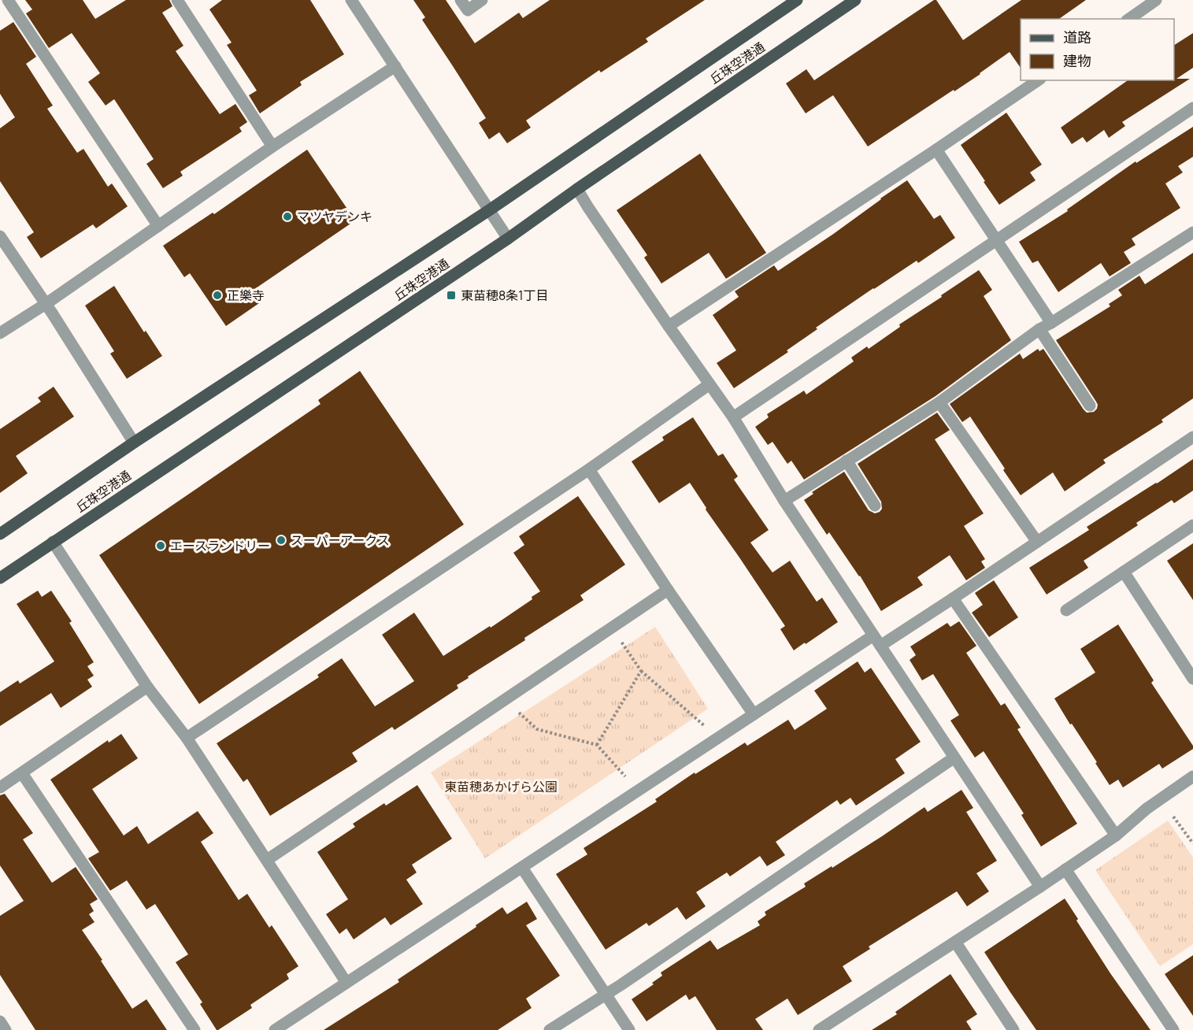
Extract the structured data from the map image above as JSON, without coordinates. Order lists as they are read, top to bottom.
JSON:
{
  "streets": {
    "main road": ["丘珠空港通"]
  },
  "parks": ["東苗穂あかげら公園"],
  "places": {
    "other": [
      "マツヤデンキ",
      "正樂寺",
      "スーパーアークス",
      "エースランドリー"
    ],
    "transit": ["東苗穂8条1丁目"]
  },
  "legend": ["道路", "建物"]
}
